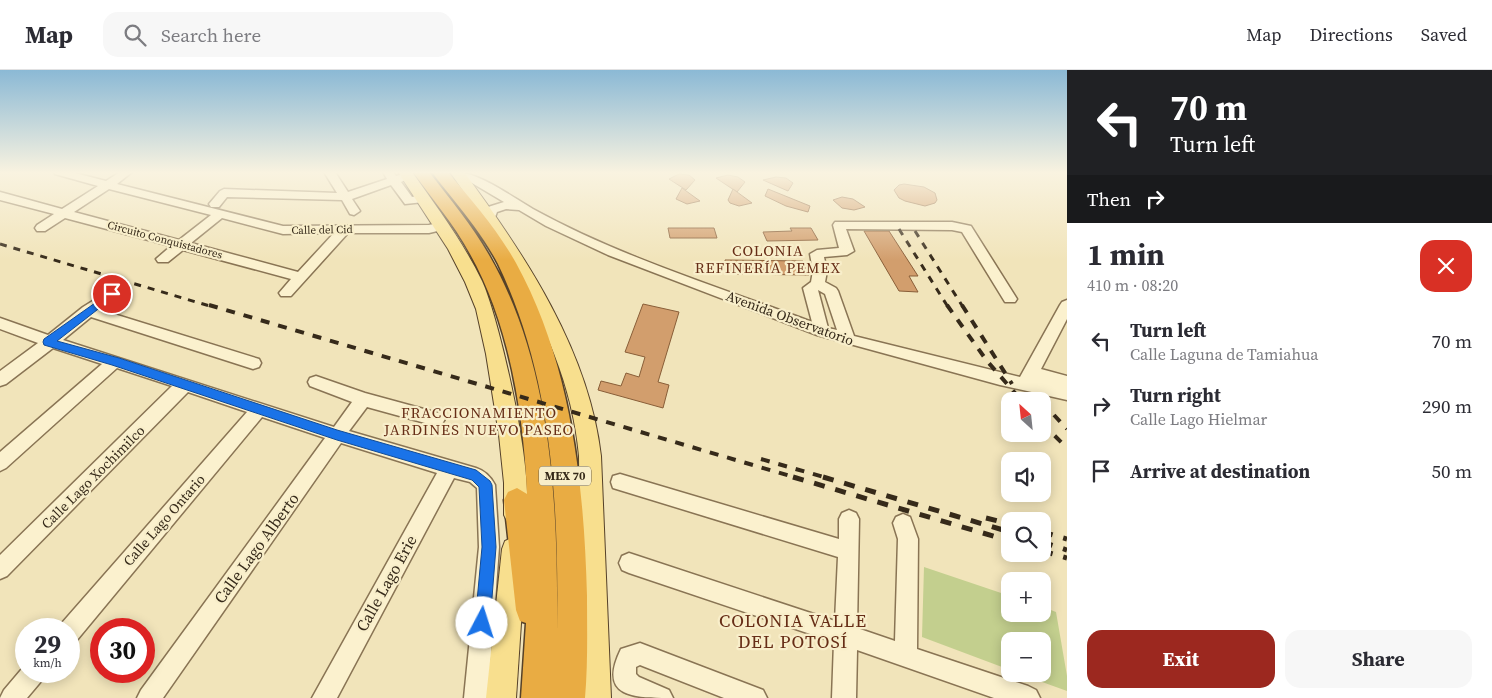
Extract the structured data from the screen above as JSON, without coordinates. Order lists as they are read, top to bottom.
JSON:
{
  "streets": {
    "highway": ["MEX 70"],
    "street": [
      "Calle del Cid",
      "Circuito Conquistadores",
      "Avenida Observatorio",
      "Calle Lago Xochimilco",
      "Calle Lago Ontario",
      "Calle Lago Alberto",
      "Calle Lago Erie"
    ]
  },
  "districts": ["COLONIA REFINERÍA PEMEX", "FRACCIONAMIENTO JARDINES NUEVO PASEO", "COLONIA VALLE DEL POTOSÍ"],
  "north": "top left",
  "page": {
    "header": "Map",
    "search": "Search here",
    "nav": ["Map", "Directions", "Saved"],
    "turn": ["70 m", "Turn left"],
    "then": "Then",
    "heading": ["1 min", "410 m · 08:20"],
    "list": [
      {
        "name": "Turn left",
        "note": "Calle Laguna de Tamiahua",
        "value": "70 m"
      },
      {
        "name": "Turn right",
        "note": "Calle Lago Hielmar",
        "value": "290 m"
      },
      {
        "name": "Arrive at destination",
        "value": "50 m"
      }
    ],
    "map_buttons": ["+", "−"],
    "speed": "29 km/h",
    "limit": "30",
    "buttons": ["Exit", "Share"]
  }
}
